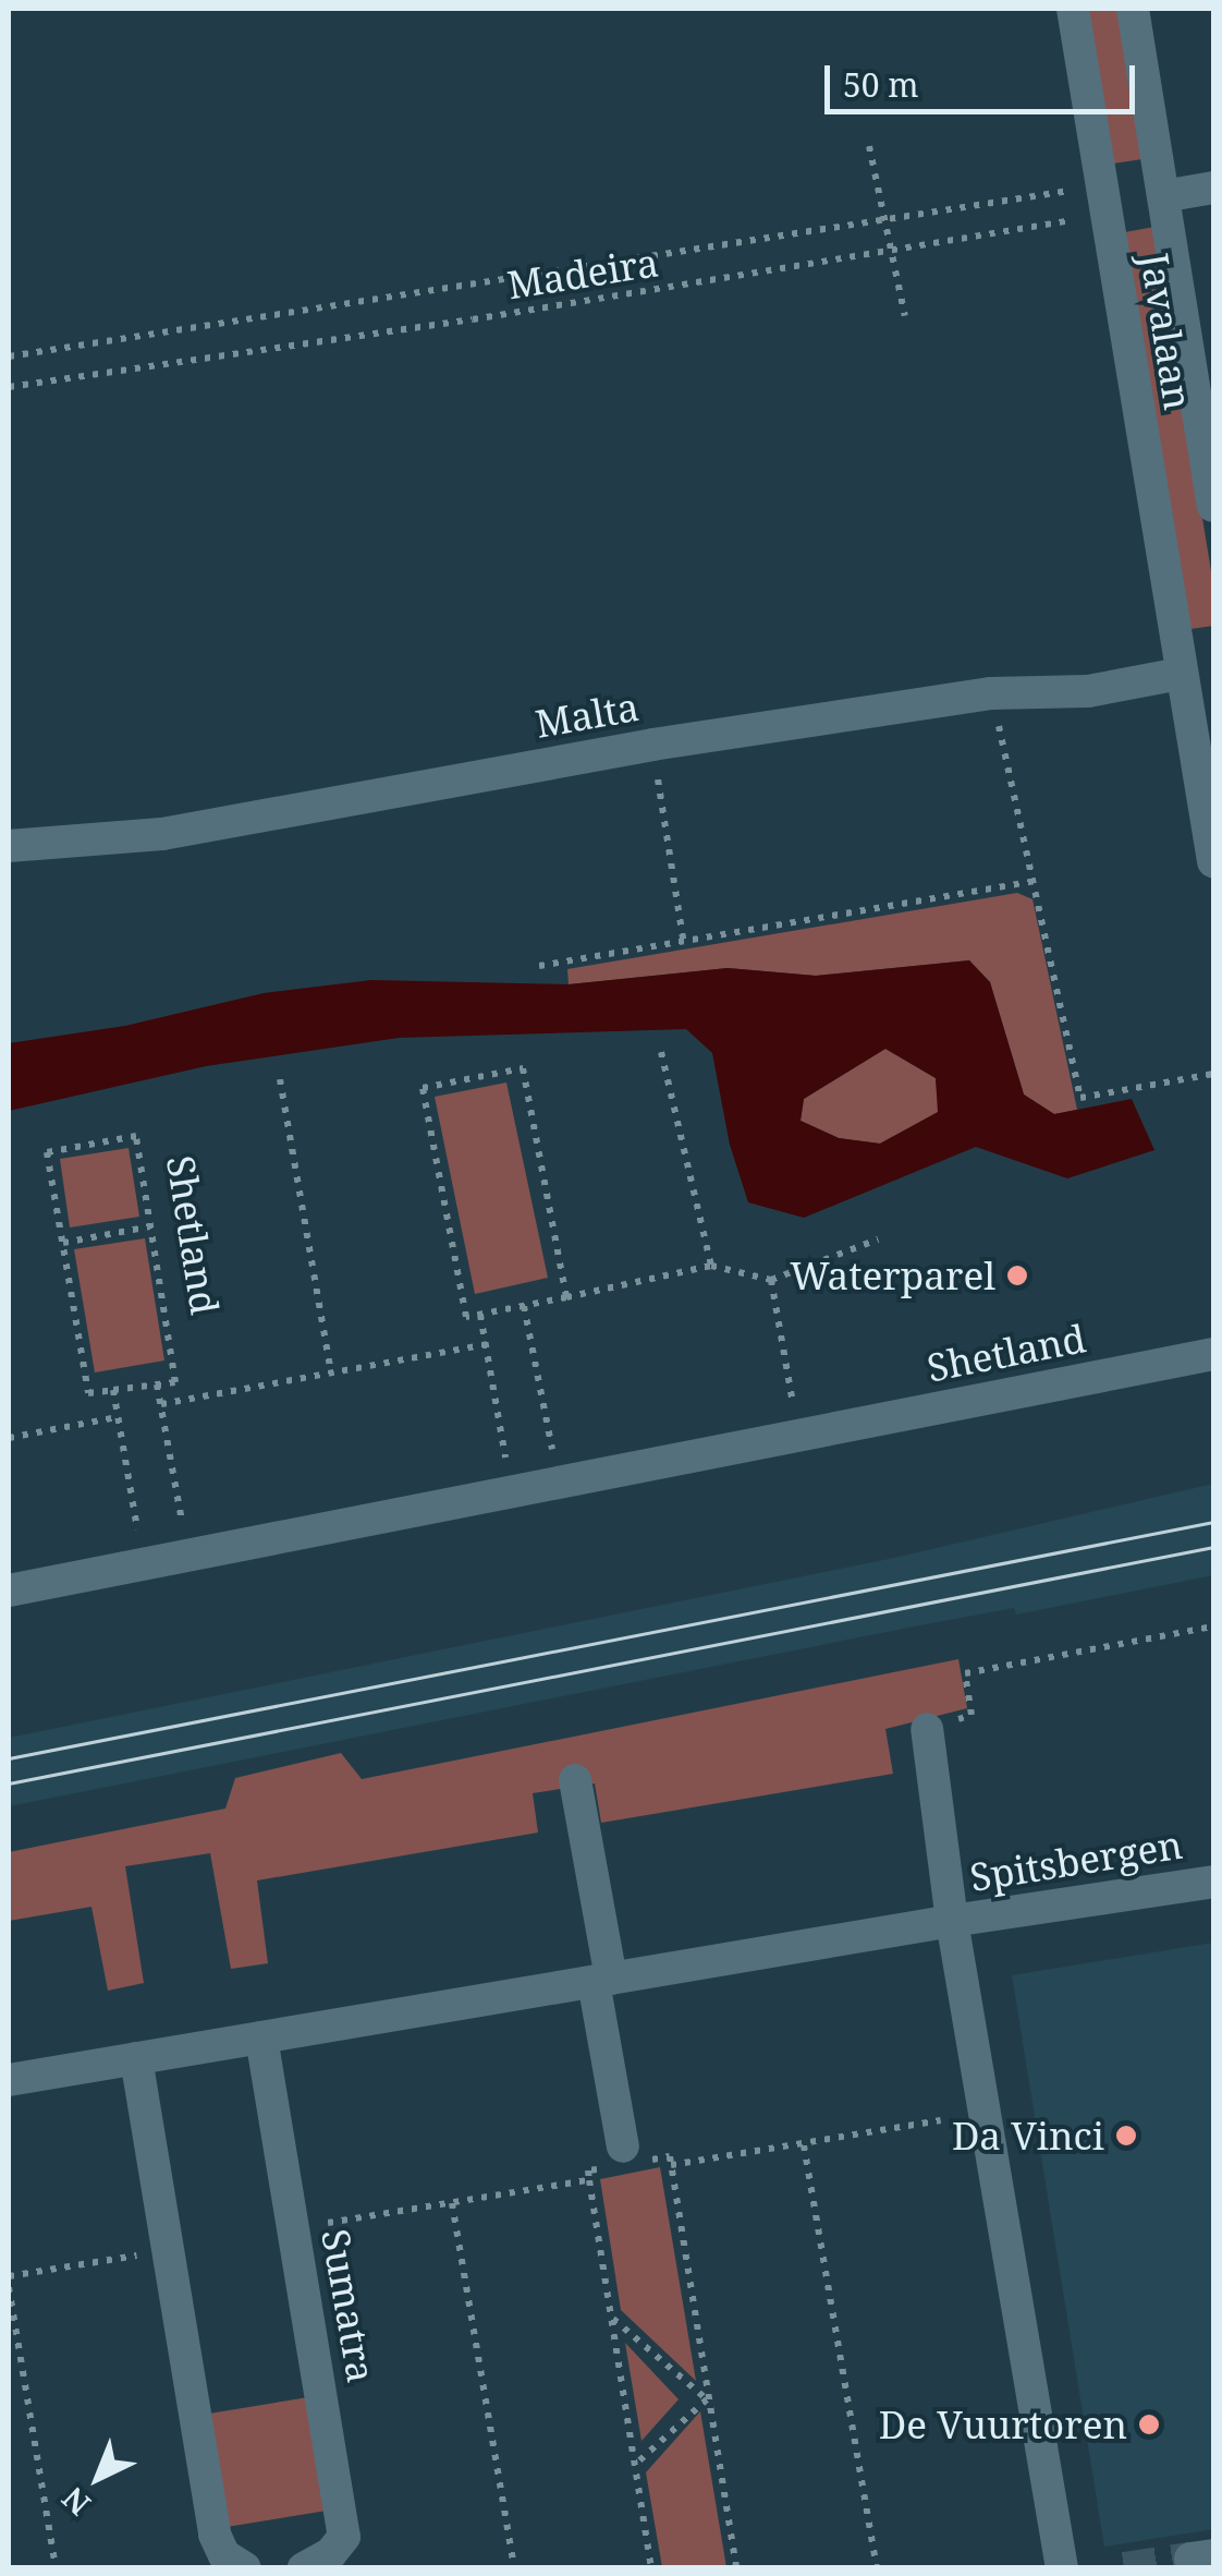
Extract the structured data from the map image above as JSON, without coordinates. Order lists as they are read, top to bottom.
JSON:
{
  "streets": {
    "street": [
      "Javalaan",
      "Malta",
      "Shetland",
      "Spitsbergen",
      "Sumatra"
    ],
    "path": ["Madeira"]
  },
  "crossings": [
    ["Madeira", "Javalaan"],
    ["Javalaan", "Malta"]
  ],
  "places": ["Waterparel", "Da Vinci", "De Vuurtoren"],
  "scale_bar": "50 m",
  "north": "bottom left"
}
